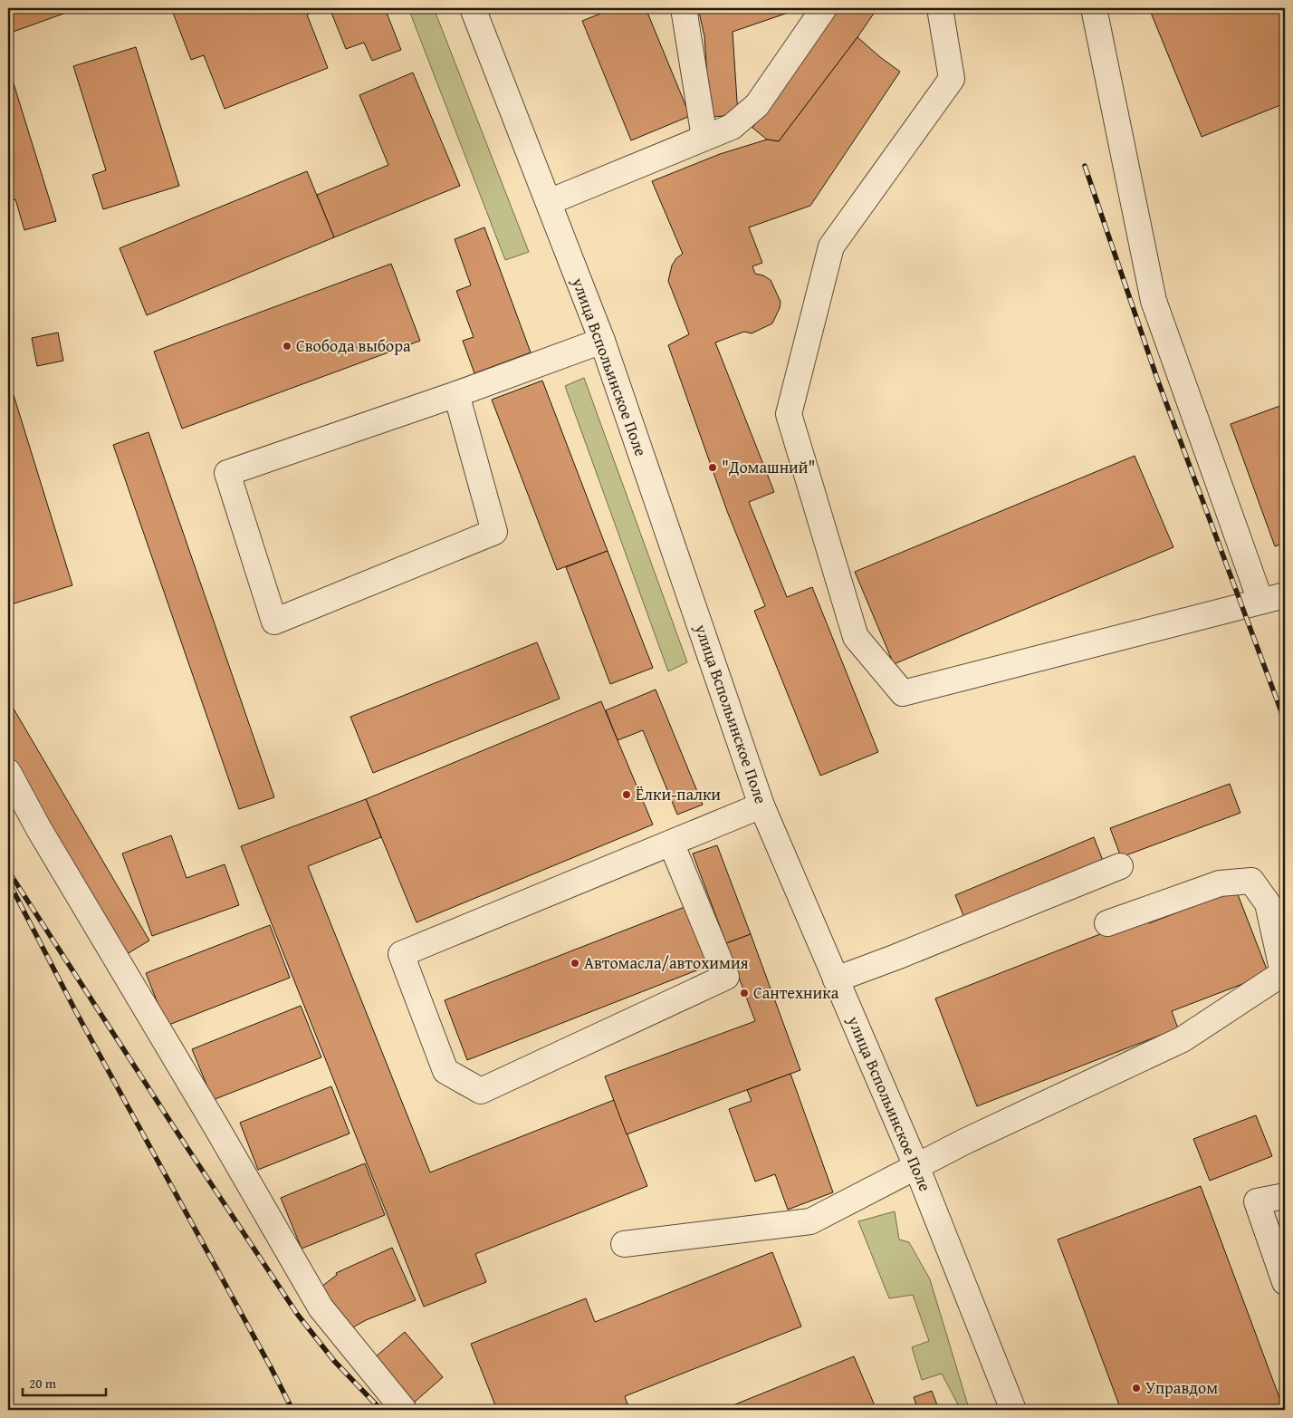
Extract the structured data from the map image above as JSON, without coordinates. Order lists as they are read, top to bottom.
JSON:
{
  "streets": {
    "street": ["улица Вспольинское Поле"]
  },
  "places": [
    "Свобода выбора",
    "\"Домашний\"",
    "Ёлки-палки",
    "Автомасла/автохимия",
    "Сантехника",
    "Управдом"
  ],
  "scale_bar": "20 m"
}
